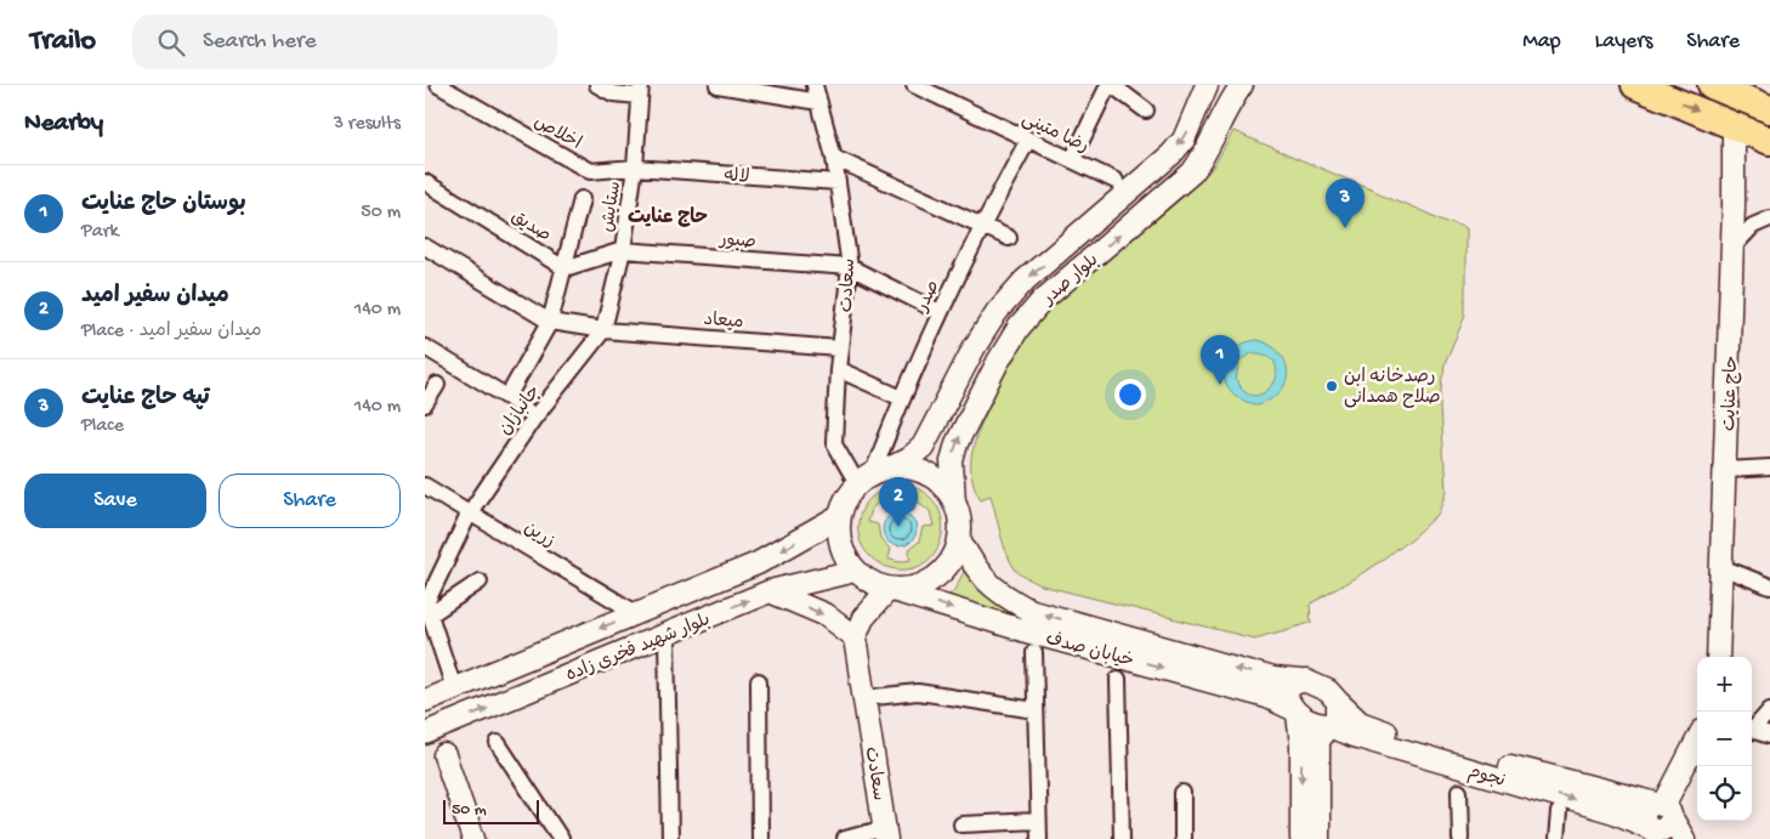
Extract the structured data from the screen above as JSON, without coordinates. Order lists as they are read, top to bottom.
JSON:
{
  "streets": {
    "main road": [
      "بلوار صدر",
      "سعادت",
      "حاج عنایت",
      "بلوار شهید فخری زاده",
      "خیابان صدف",
      "نجوم"
    ],
    "street": [
      "اخلاص",
      "رضا متینی",
      "لاله",
      "ستایش",
      "صدیق",
      "صبور",
      "صدر",
      "میعاد",
      "جانبازان",
      "زرین"
    ]
  },
  "crossings": [
    ["اخلاص", "لاله"],
    ["اخلاص", "ستایش"],
    ["رضا متینی", "صدر"],
    ["لاله", "ستایش"],
    ["لاله", "سعادت"],
    ["ستایش", "صبور"],
    ["ستایش", "میعاد"],
    ["ستایش", "جانبازان"],
    ["صبور", "سعادت"],
    ["بلوار صدر", "سعادت"],
    ["بلوار صدر", "صدر"],
    ["بلوار صدر", "بلوار شهید فخری زاده"],
    ["بلوار صدر", "خیابان صدف"],
    ["سعادت", "صدر"],
    ["سعادت", "میعاد"],
    ["سعادت", "بلوار شهید فخری زاده"],
    ["سعادت", "خیابان صدف"],
    ["صدر", "بلوار شهید فخری زاده"],
    ["صدر", "خیابان صدف"],
    ["میعاد", "جانبازان"],
    ["جانبازان", "زرین"],
    ["زرین", "بلوار شهید فخری زاده"],
    ["بلوار شهید فخری زاده", "خیابان صدف"],
    ["خیابان صدف", "نجوم"]
  ],
  "districts": ["حاج عنایت"],
  "places": ["رصدخانه ابن صلاح همدانی"],
  "scale_bar": "50 m",
  "page": {
    "header": "Trailo",
    "search": "Search here",
    "nav": ["Map", "Layers", "Share"],
    "heading": ["Nearby", "3 results"],
    "list": [
      {
        "mark": "1",
        "name": "بوستان حاج عنایت",
        "note": "Park",
        "value": "50 m"
      },
      {
        "mark": "2",
        "name": "میدان سفیر امید",
        "note": "Place · میدان سفیر امید",
        "value": "140 m"
      },
      {
        "mark": "3",
        "name": "تپه حاج عنایت",
        "note": "Place",
        "value": "140 m"
      }
    ],
    "pins": ["3", "1", "2"],
    "buttons": ["Save", "Share"],
    "map_buttons": ["+", "−"],
    "scale": "50 m"
  }
}
